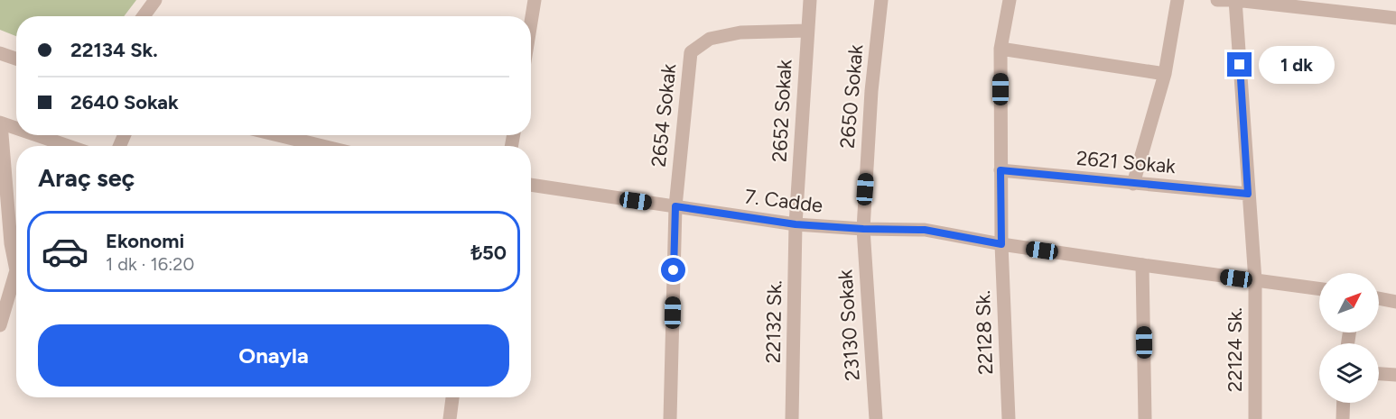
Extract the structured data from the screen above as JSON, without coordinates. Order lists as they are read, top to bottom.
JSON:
{
  "streets": {
    "street": [
      "2650 Sokak",
      "2652 Sokak",
      "2654 Sokak",
      "2621 Sokak",
      "7. Cadde",
      "22132 Sk.",
      "23130 Sokak",
      "22128 Sk.",
      "22124 Sk."
    ]
  },
  "crossings": [
    ["2650 Sokak", "7. Cadde"],
    ["2650 Sokak", "23130 Sokak"],
    ["2652 Sokak", "2654 Sokak"],
    ["2652 Sokak", "7. Cadde"],
    ["2652 Sokak", "22132 Sk."],
    ["2654 Sokak", "7. Cadde"],
    ["2621 Sokak", "22128 Sk."],
    ["2621 Sokak", "22124 Sk."],
    ["7. Cadde", "22132 Sk."],
    ["7. Cadde", "23130 Sokak"],
    ["7. Cadde", "22128 Sk."],
    ["7. Cadde", "22124 Sk."]
  ],
  "north": "top right",
  "page": {
    "banner": ["22134 Sk.", "2640 Sokak"],
    "bubble": "1 dk",
    "heading": "Araç seç",
    "list": [
      {
        "name": "Ekonomi",
        "note": "1 dk · 16:20",
        "value": "₺50"
      }
    ],
    "buttons": "Onayla"
  }
}
